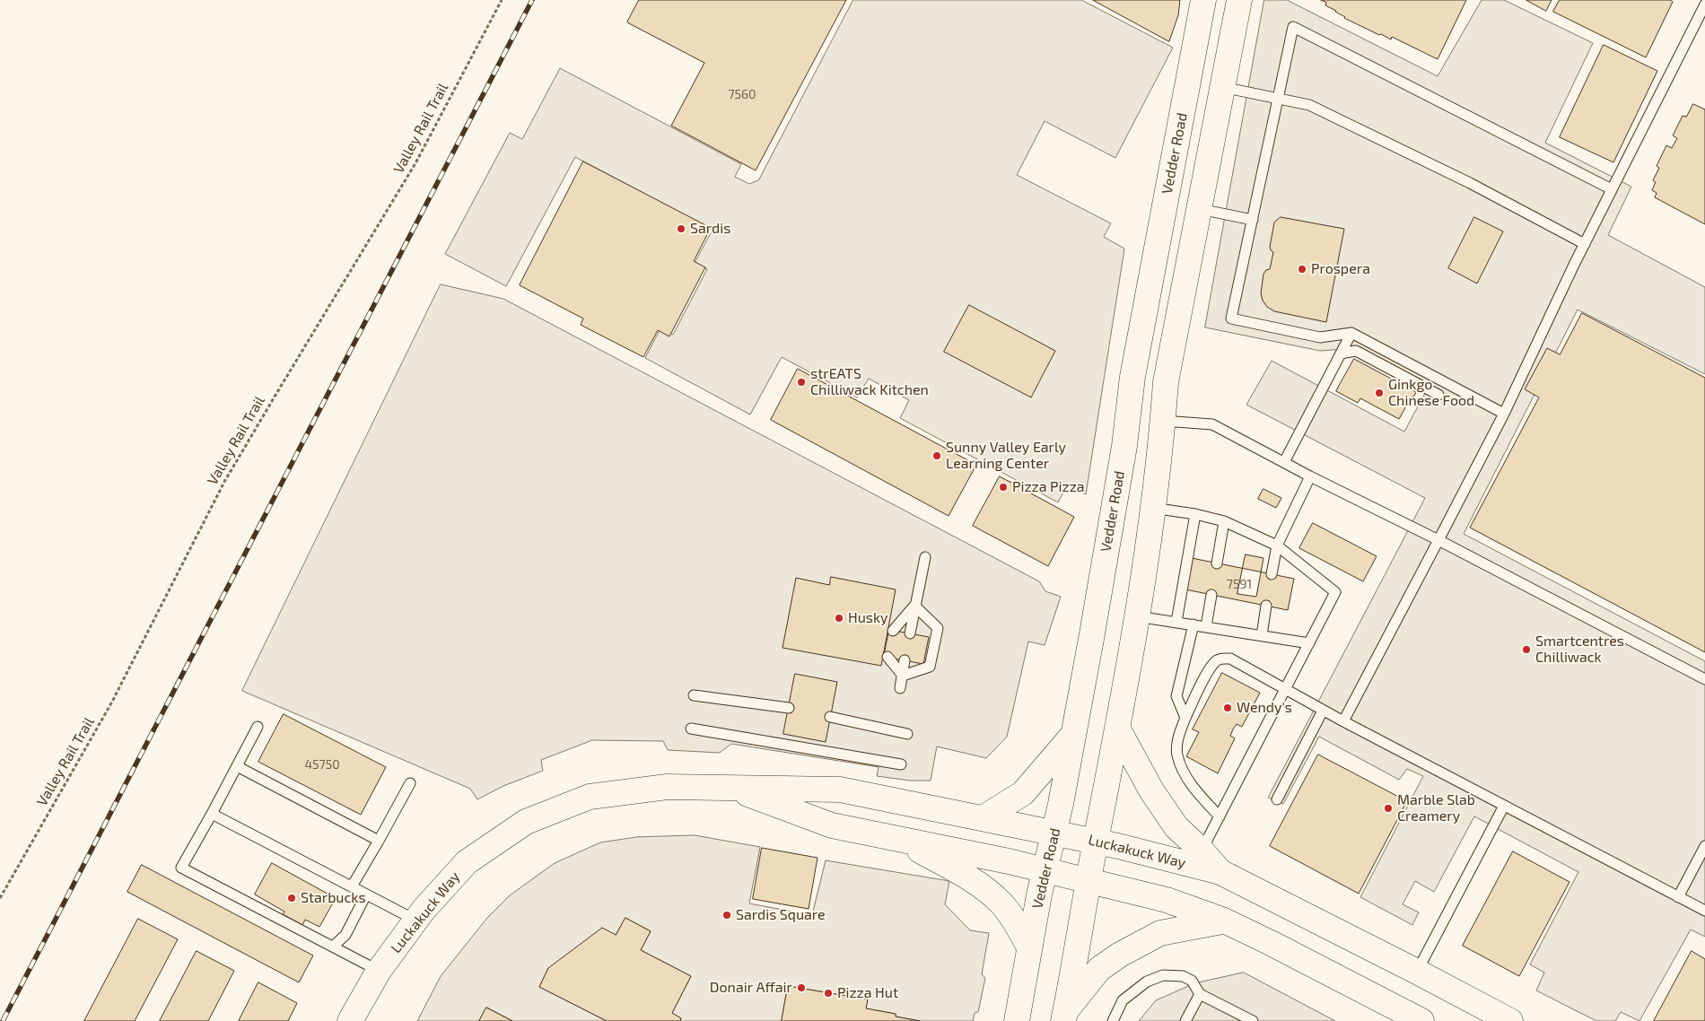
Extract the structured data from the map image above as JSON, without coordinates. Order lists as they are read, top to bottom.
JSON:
{
  "streets": {
    "main road": ["Vedder Road", "Luckakuck Way"],
    "path": ["Valley Rail Trail"]
  },
  "crossings": [
    ["Vedder Road", "Luckakuck Way"]
  ],
  "places": [
    "Sardis",
    "Prospera",
    "strEATS Chilliwack Kitchen",
    "Ginkgo Chinese Food",
    "Sunny Valley Early Learning Center",
    "Pizza Pizza",
    "Husky",
    "Smartcentres Chilliwack",
    "Wendy's",
    "Marble Slab Creamery",
    "Starbucks",
    "Sardis Square",
    "Donair Affair",
    "Pizza Hut"
  ],
  "house_numbers": ["7560", "7591", "45750"]
}
